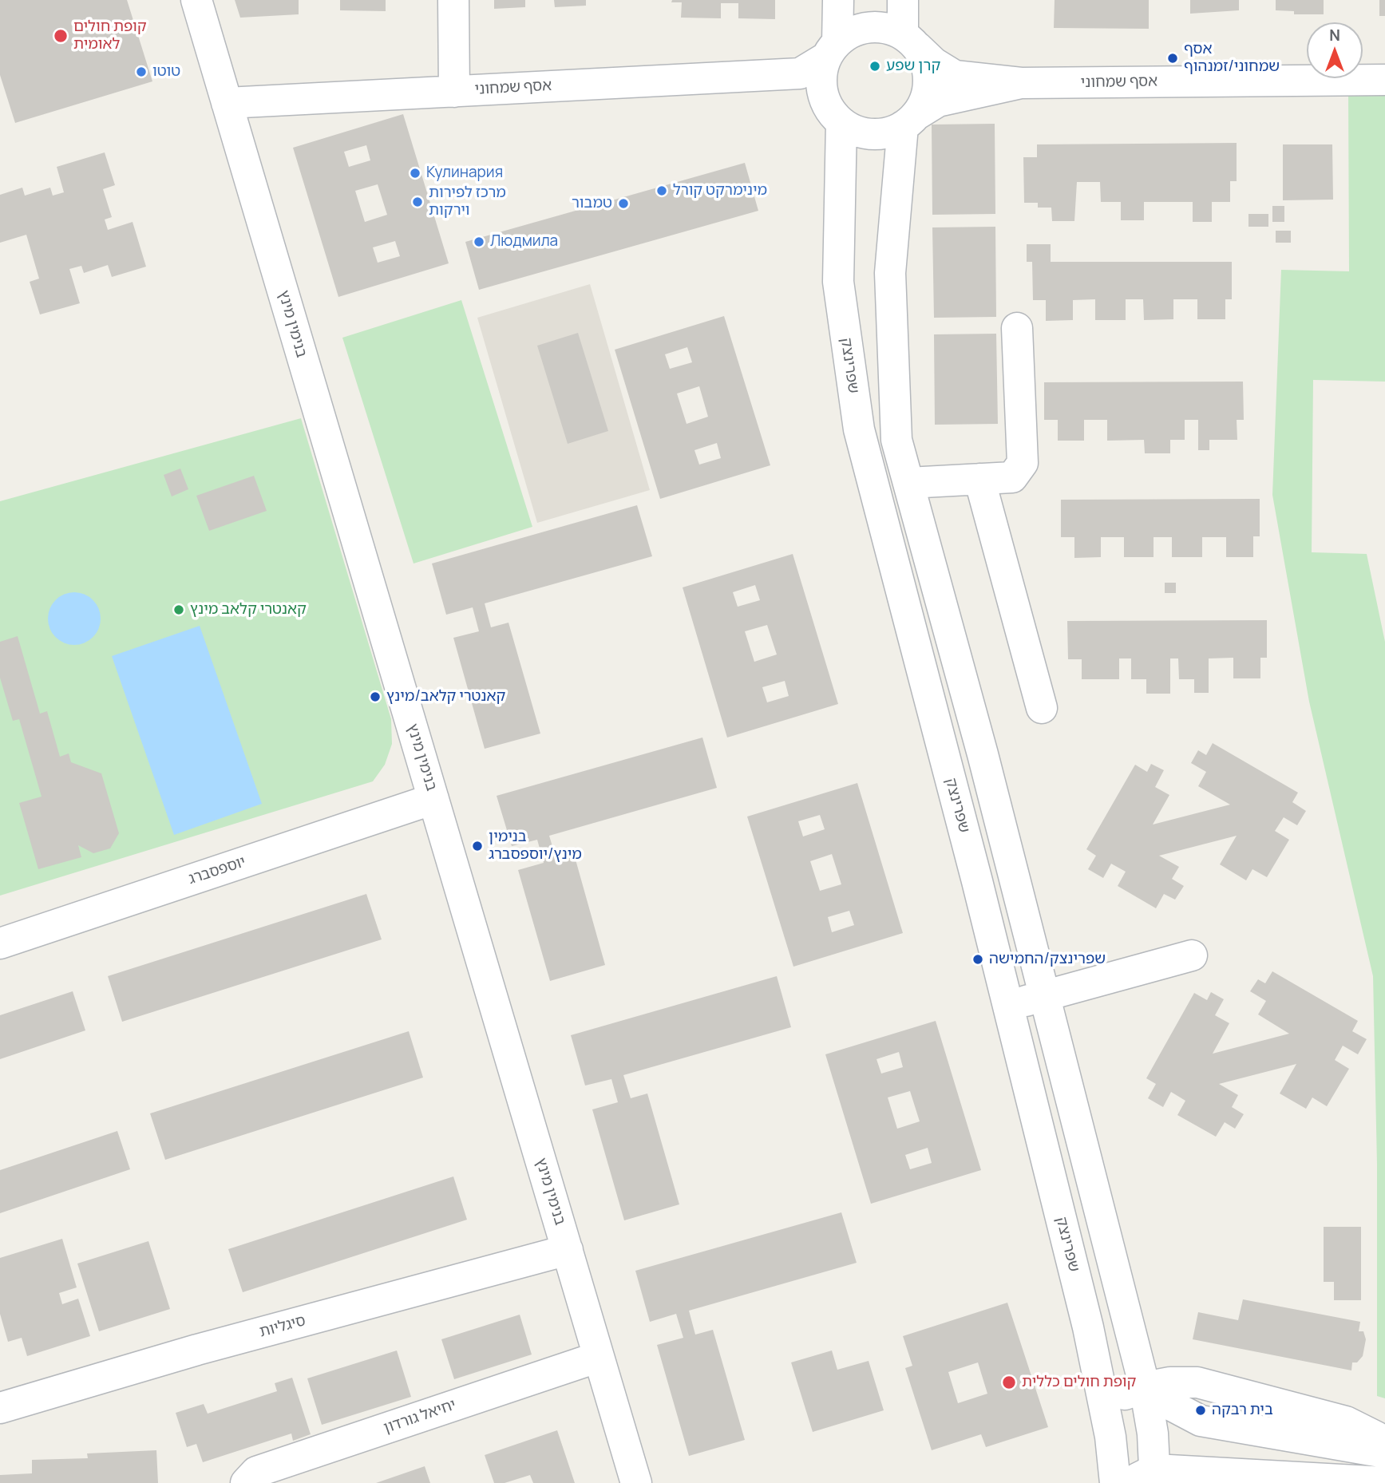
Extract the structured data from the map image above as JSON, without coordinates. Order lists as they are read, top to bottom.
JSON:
{
  "streets": {
    "street": [
      "אסף שמחוני",
      "בנימין מינץ",
      "שפרינצק",
      "יוספסברג",
      "סיגליות",
      "יחיאל גורדון"
    ]
  },
  "crossings": [
    ["אסף שמחוני", "בנימין מינץ"],
    ["אסף שמחוני", "שפרינצק"],
    ["בנימין מינץ", "יוספסברג"],
    ["בנימין מינץ", "סיגליות"],
    ["בנימין מינץ", "יחיאל גורדון"]
  ],
  "places": [
    "קופת חולים לאומית",
    "אסף שמחוני/זמנהוף",
    "קרן שפע",
    "טוטו",
    "Кулинария",
    "מינימרקט קורל",
    "מרכז לפירות וירקות",
    "טמבור",
    "Людмила",
    "קאנטרי קלאב מינץ",
    "קאנטרי קלאב/מינץ",
    "בנימין מינץ/יוספסברג",
    "שפרינצק/החמישה",
    "קופת חולים כללית",
    "בית רבקה"
  ],
  "north": "top"
}
